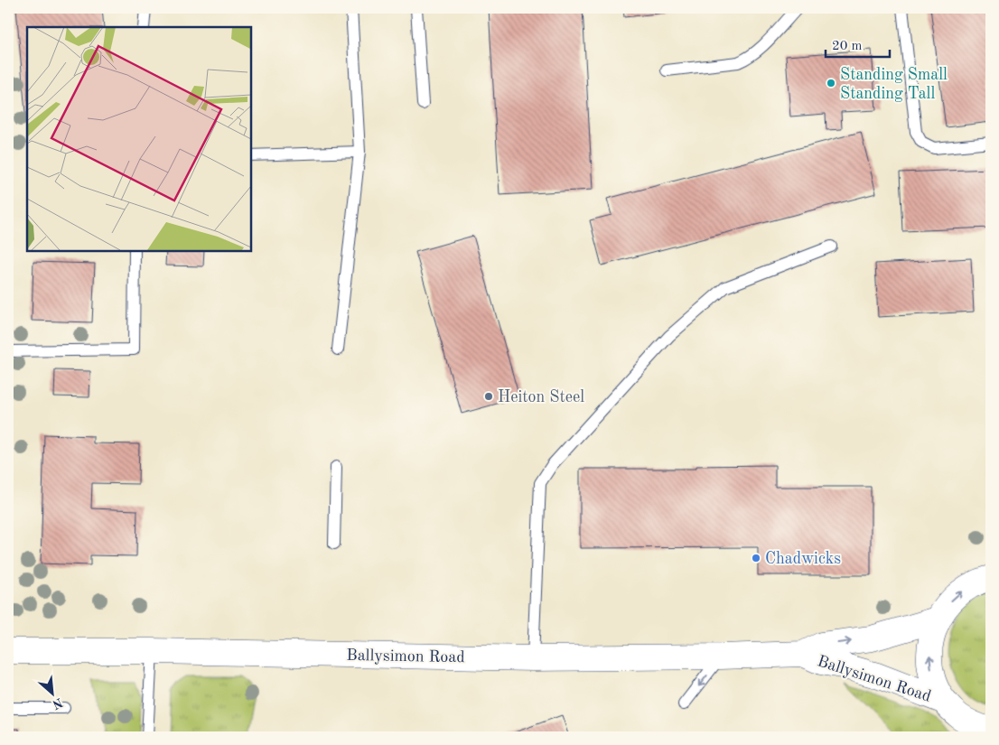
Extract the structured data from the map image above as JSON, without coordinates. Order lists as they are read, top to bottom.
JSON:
{
  "streets": {
    "main road": ["Ballysimon Road"]
  },
  "places": ["Standing Small Standing Tall", "Heiton Steel", "Chadwicks"],
  "scale_bar": "20 m",
  "north": "bottom right"
}
